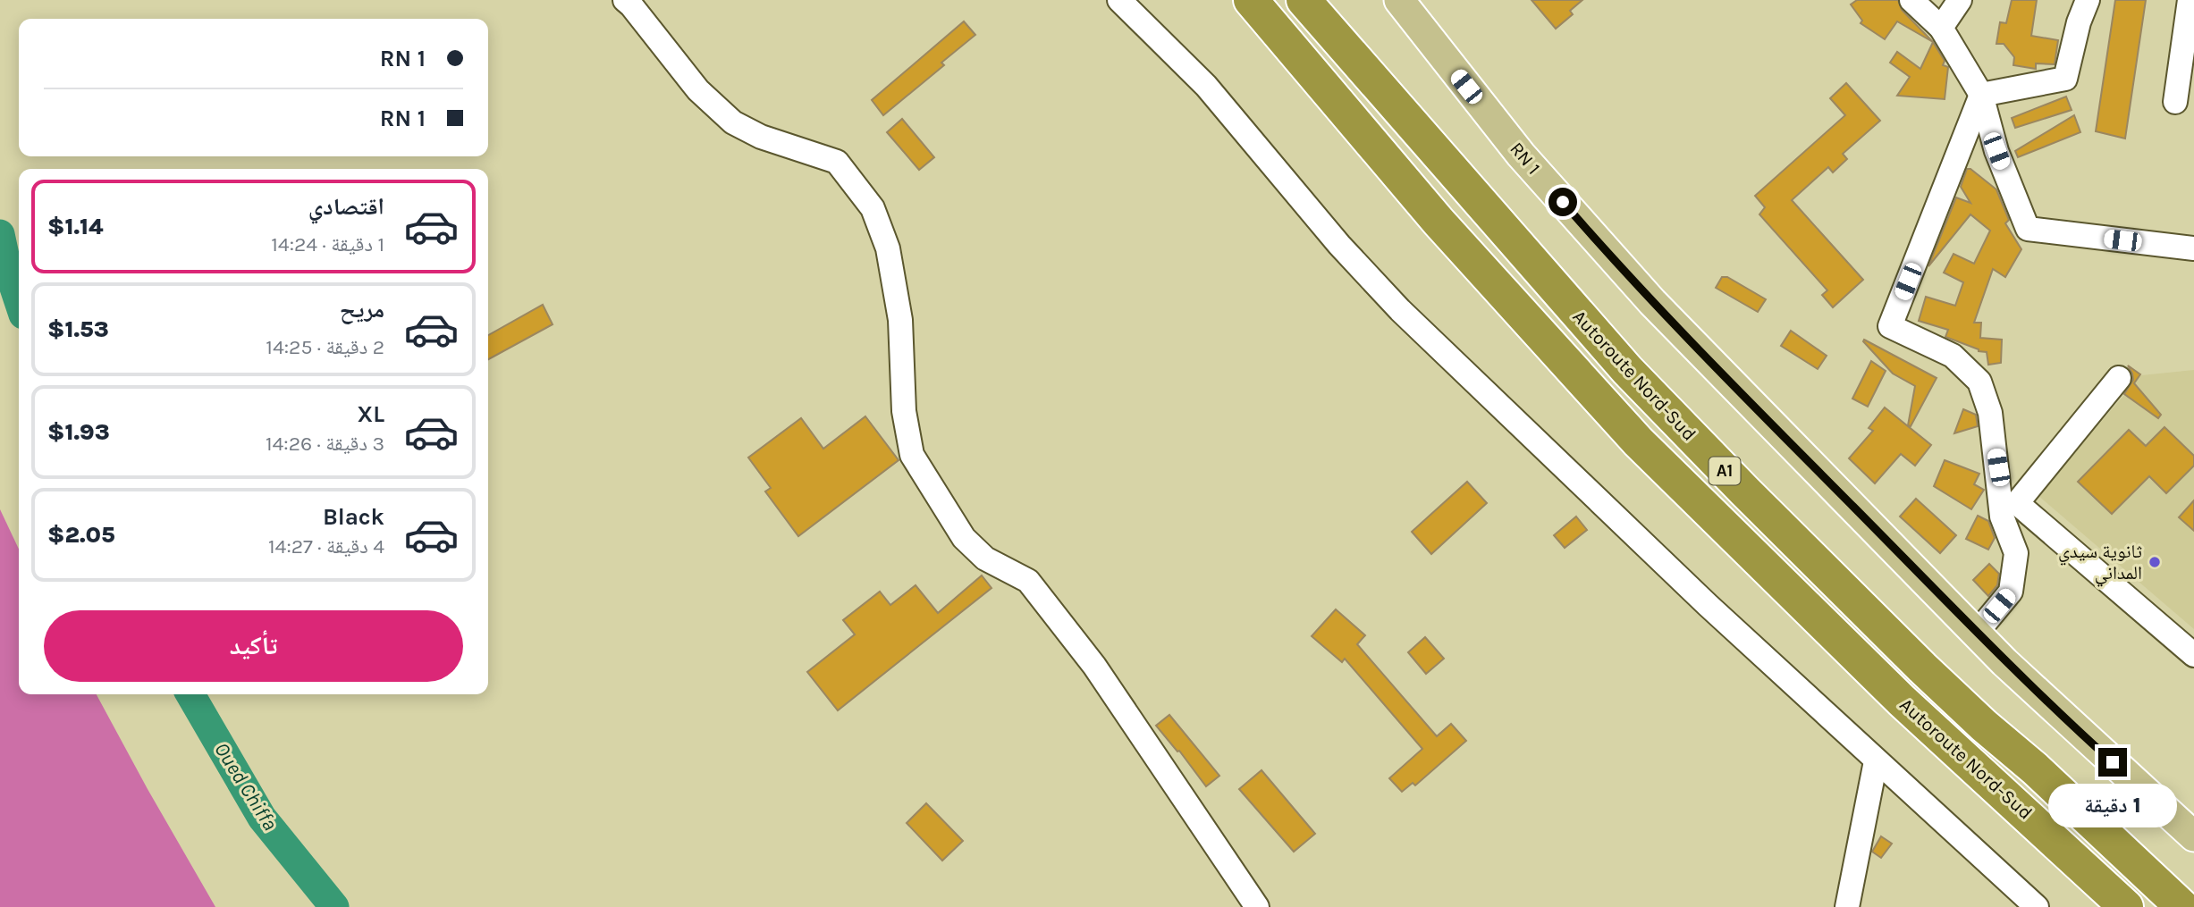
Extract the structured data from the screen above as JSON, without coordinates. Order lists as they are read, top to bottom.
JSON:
{
  "streets": {
    "highway": ["Autoroute Nord-Sud", "A1"],
    "main road": ["RN 1"]
  },
  "water": ["Oued Chiffa"],
  "places": ["ثانوية سيدي المداني"],
  "page": {
    "banner": ["RN 1", "RN 1"],
    "list": [
      {
        "name": "اقتصادي",
        "note": "1 دقيقة · 14:24",
        "value": "$1.14"
      },
      {
        "name": "مريح",
        "note": "2 دقيقة · 14:25",
        "value": "$1.53"
      },
      {
        "name": "XL",
        "note": "3 دقيقة · 14:26",
        "value": "$1.93"
      },
      {
        "name": "Black",
        "note": "4 دقيقة · 14:27",
        "value": "$2.05"
      }
    ],
    "buttons": "تأكيد",
    "bubble": "1 دقيقة"
  }
}
